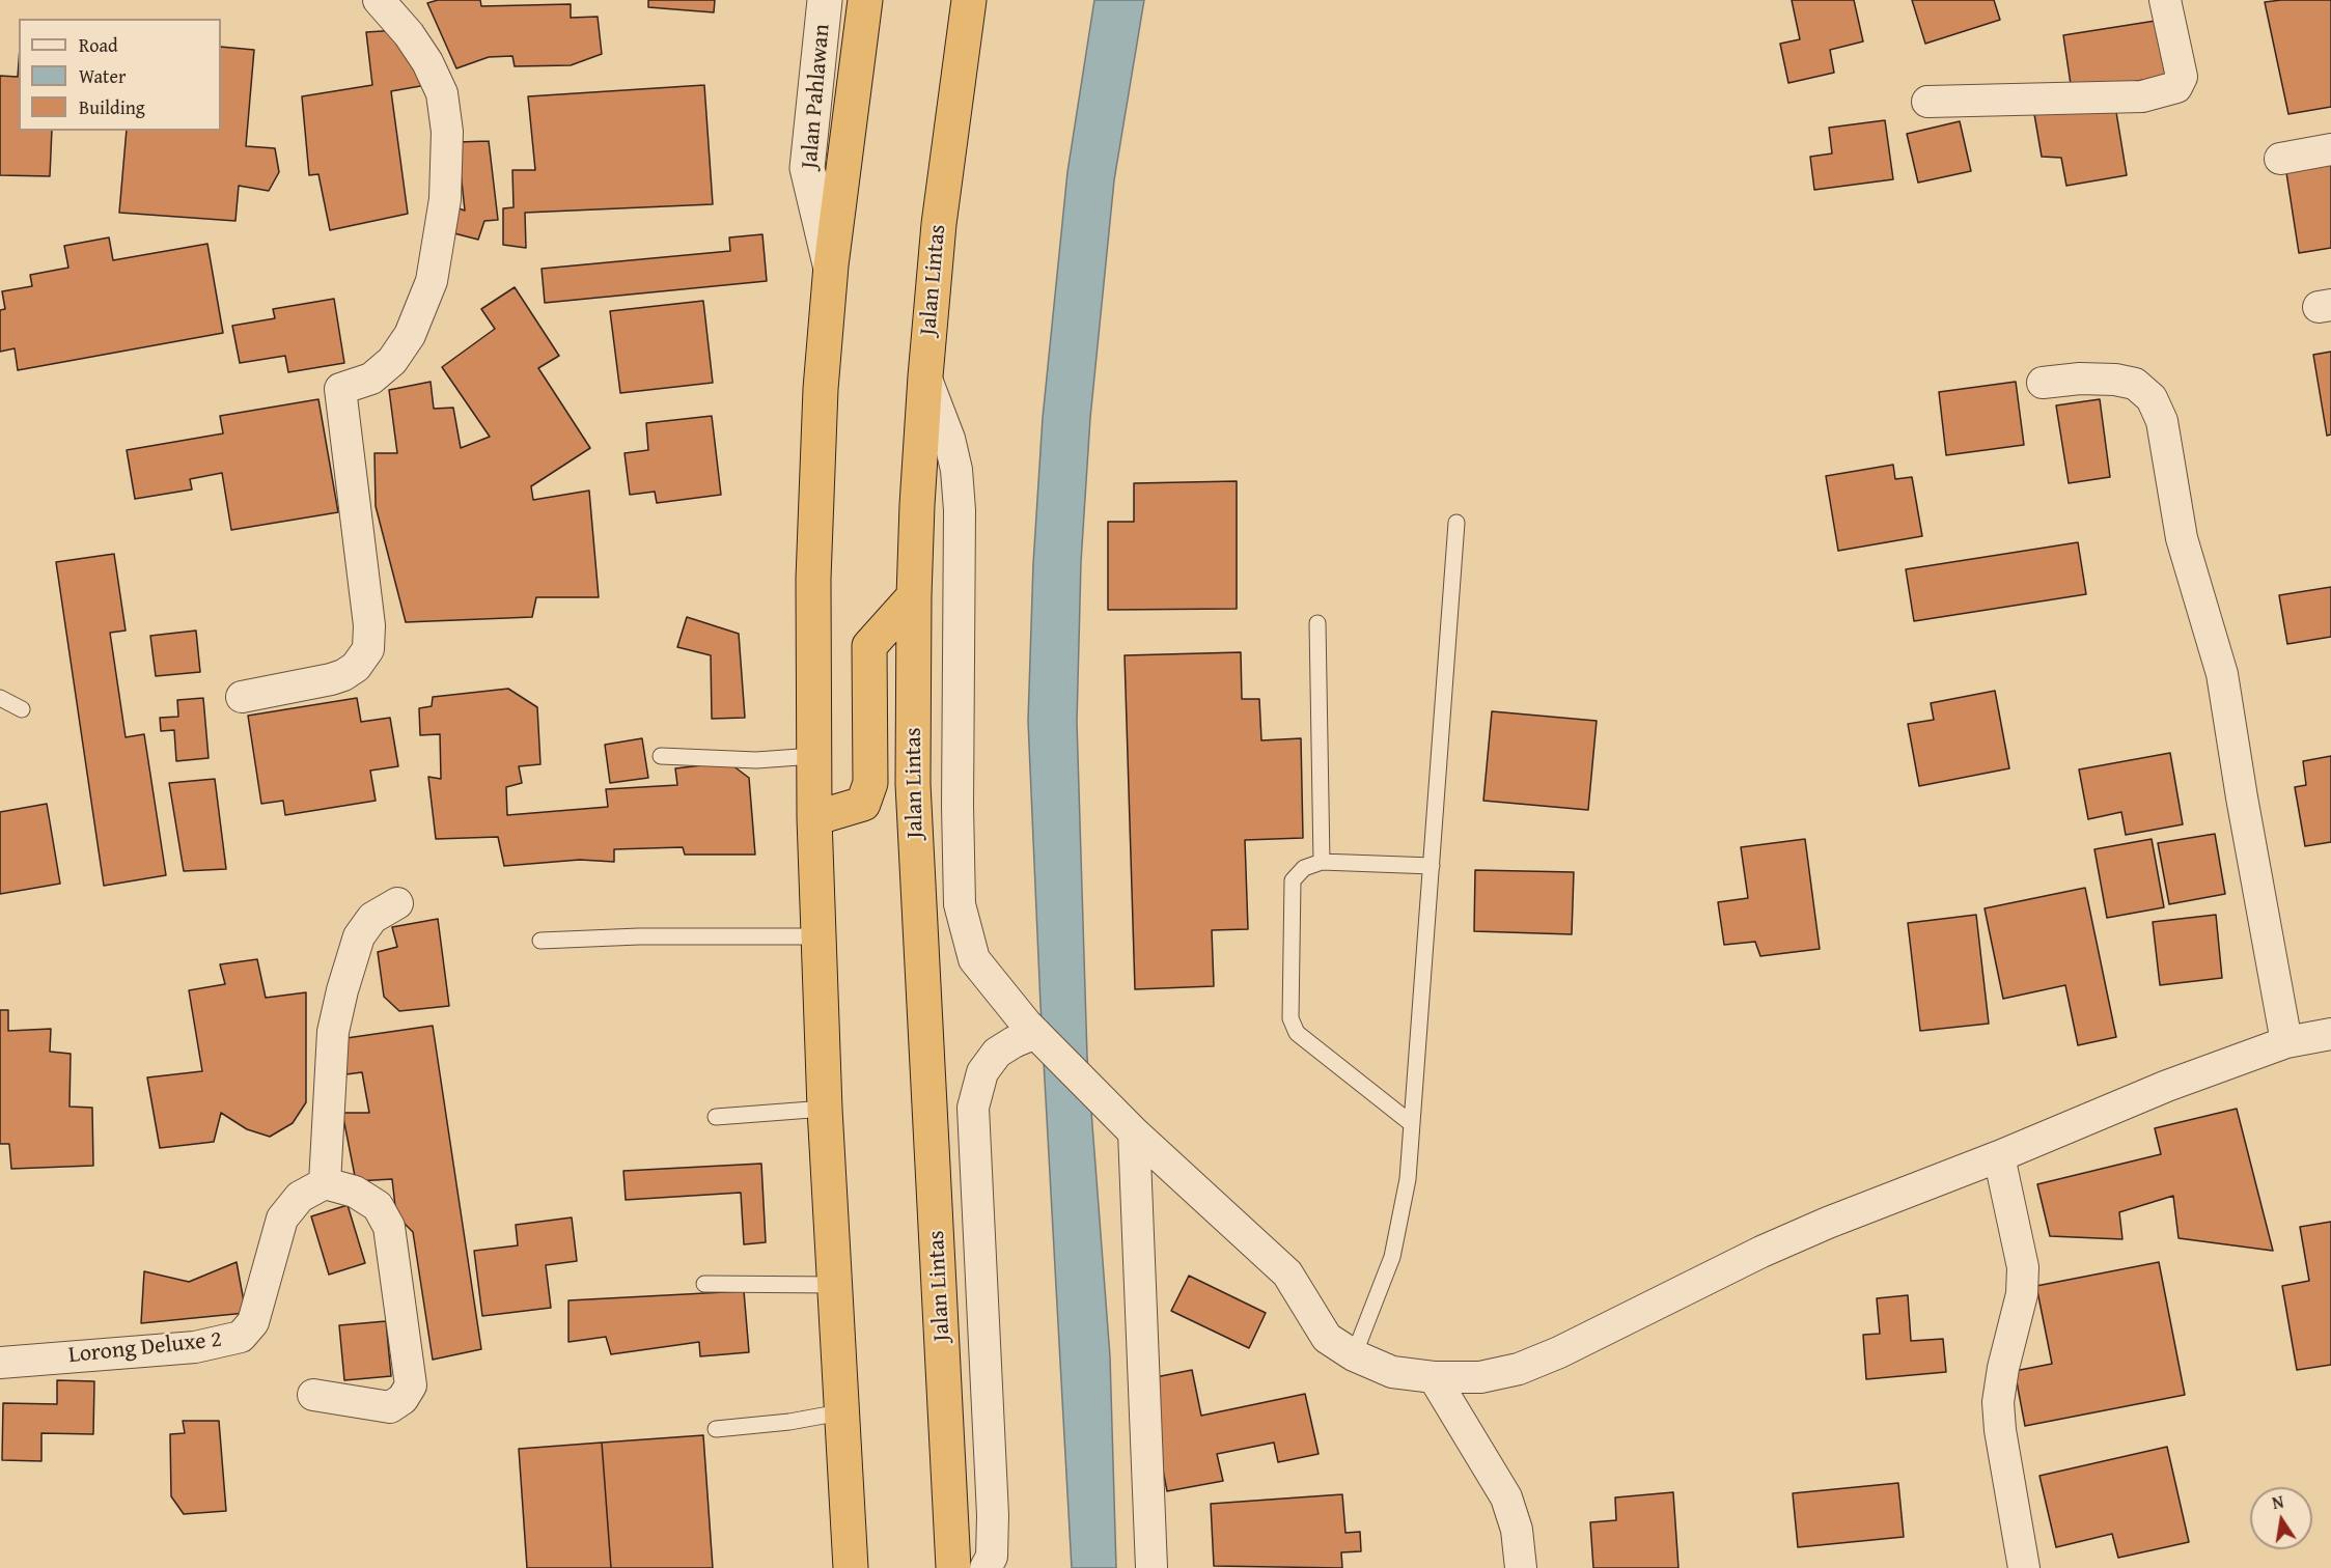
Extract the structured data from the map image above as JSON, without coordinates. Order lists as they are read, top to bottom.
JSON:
{
  "streets": {
    "highway": ["Jalan Lintas"],
    "street": ["Jalan Pahlawan", "Lorong Deluxe 2"]
  },
  "legend": ["Road", "Water", "Building"],
  "north": "top"
}
